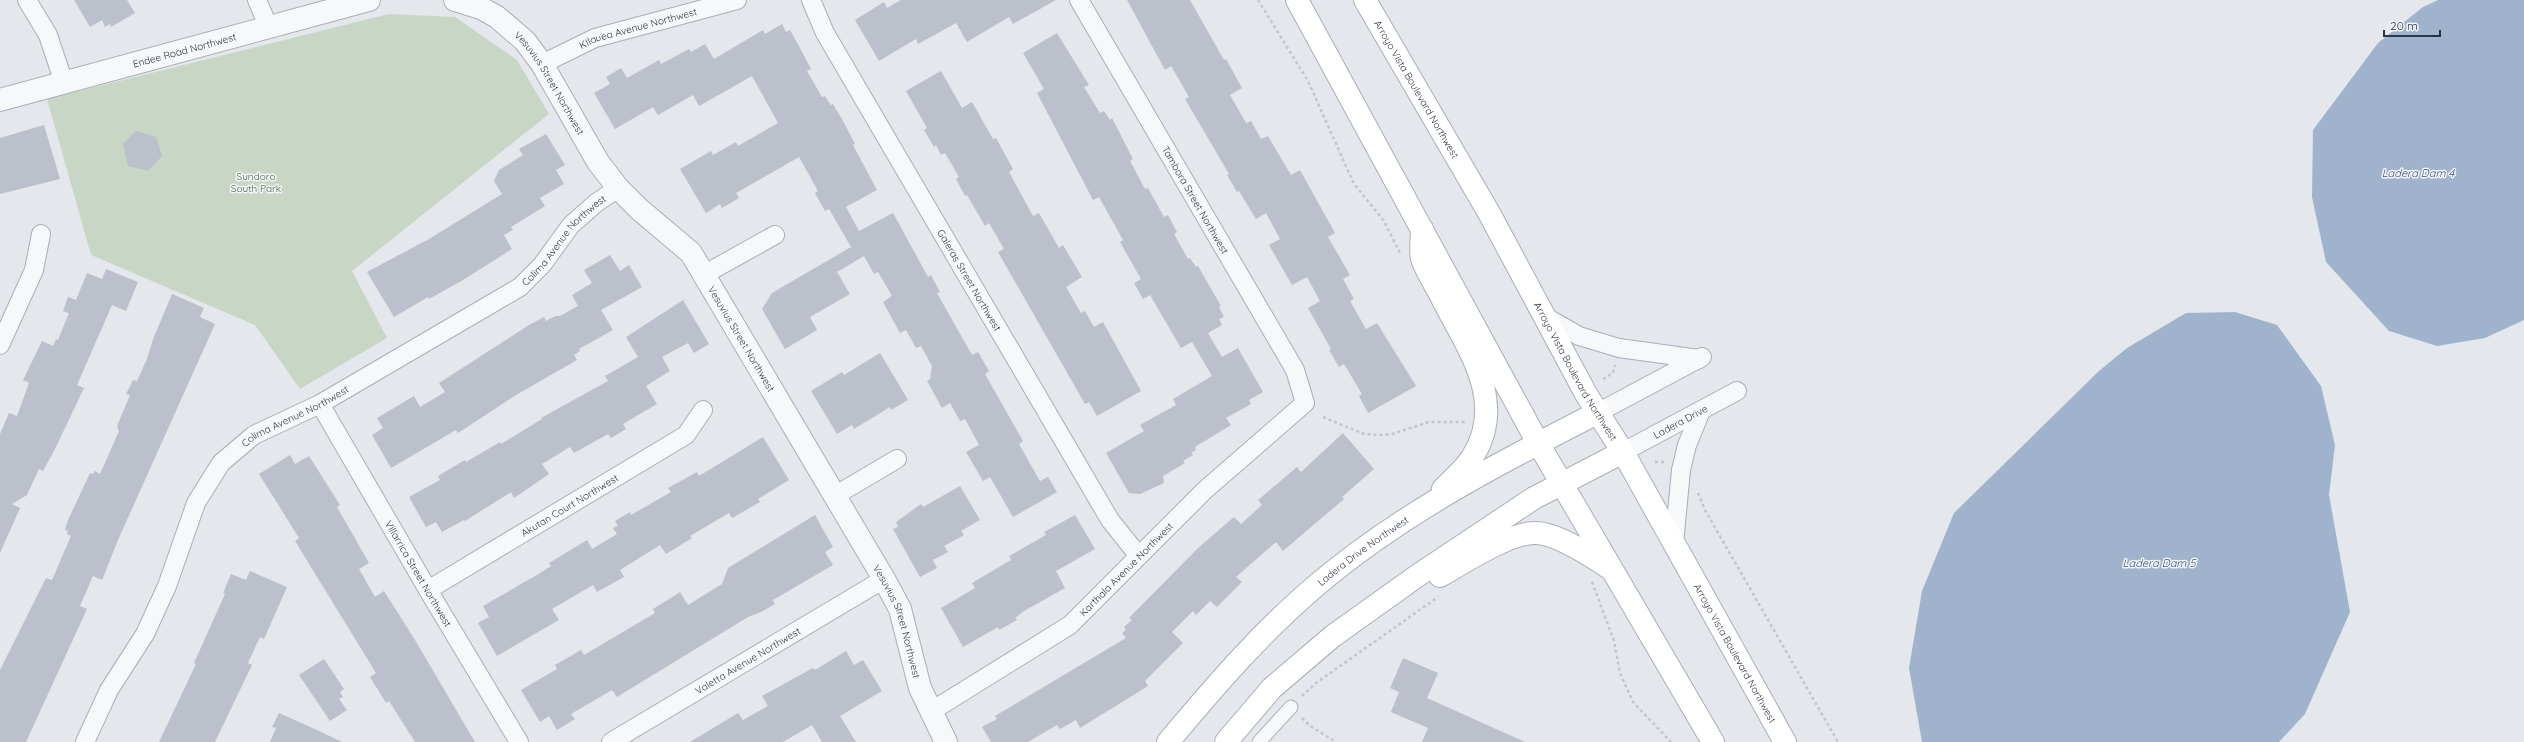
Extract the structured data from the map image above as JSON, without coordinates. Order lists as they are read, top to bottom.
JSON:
{
  "streets": {
    "main road": ["Arroyo Vista Boulevard Northwest", "Ladera Drive Northwest"],
    "street": [
      "KIlauea Avenue Northwest",
      "Endee Road Northwest",
      "Vesuvius Street Northwest",
      "Tambora Street Northwest",
      "Colima Avenue Northwest",
      "Galeras Street Northwest",
      "Ladera Drive",
      "Akutan Court Northwest",
      "Karthala Avenue Northwest",
      "Villarrica Street Northwest",
      "Valetta Avenue Northwest"
    ]
  },
  "crossings": [
    ["KIlauea Avenue Northwest", "Vesuvius Street Northwest"],
    ["Vesuvius Street Northwest", "Colima Avenue Northwest"],
    ["Vesuvius Street Northwest", "Karthala Avenue Northwest"],
    ["Vesuvius Street Northwest", "Valetta Avenue Northwest"],
    ["Arroyo Vista Boulevard Northwest", "Ladera Drive"],
    ["Arroyo Vista Boulevard Northwest", "Ladera Drive Northwest"],
    ["Tambora Street Northwest", "Karthala Avenue Northwest"],
    ["Colima Avenue Northwest", "Villarrica Street Northwest"],
    ["Galeras Street Northwest", "Karthala Avenue Northwest"],
    ["Akutan Court Northwest", "Villarrica Street Northwest"]
  ],
  "water": ["Ladera Dam 4", "Ladera Dam 5"],
  "parks": ["Sundoro South Park"],
  "scale_bar": "20 m"
}
